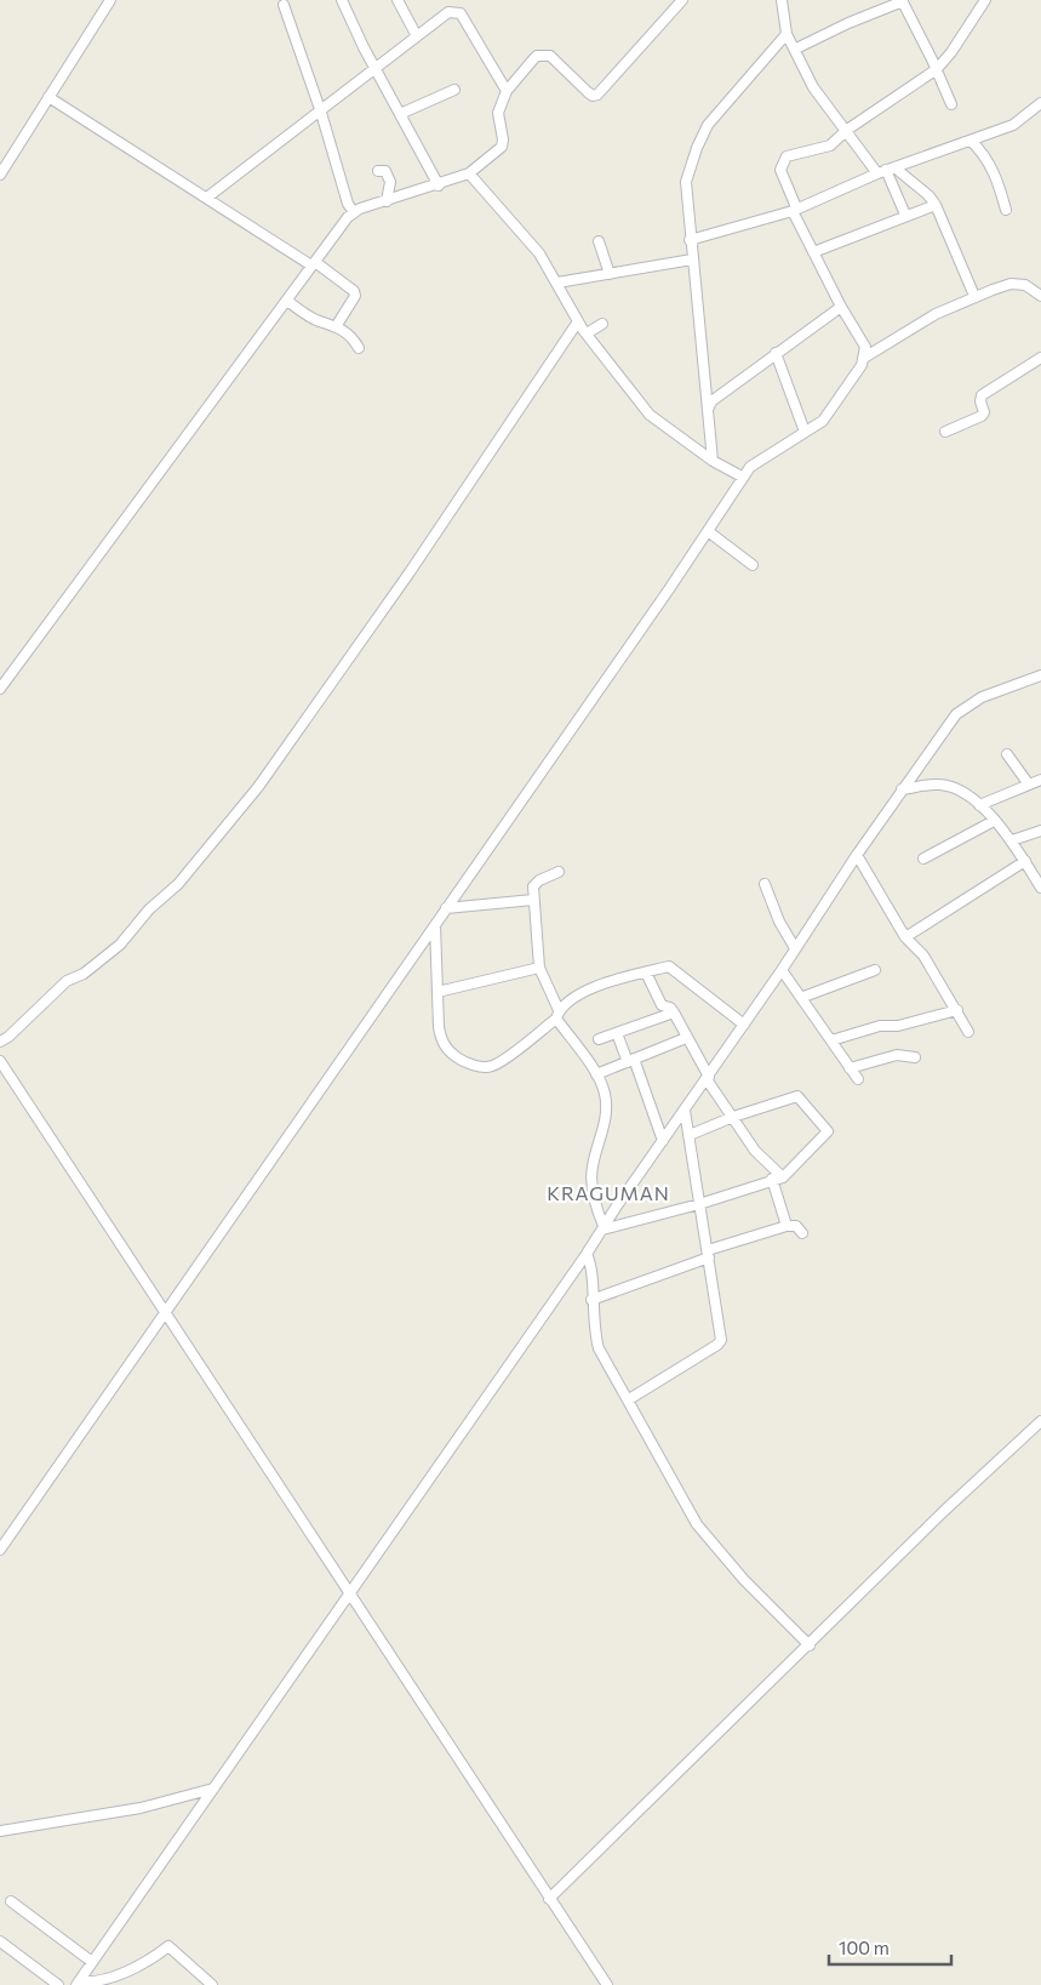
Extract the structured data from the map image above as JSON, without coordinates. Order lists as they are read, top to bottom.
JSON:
{
  "districts": ["KRAGUMAN"],
  "scale_bar": "100 m"
}
